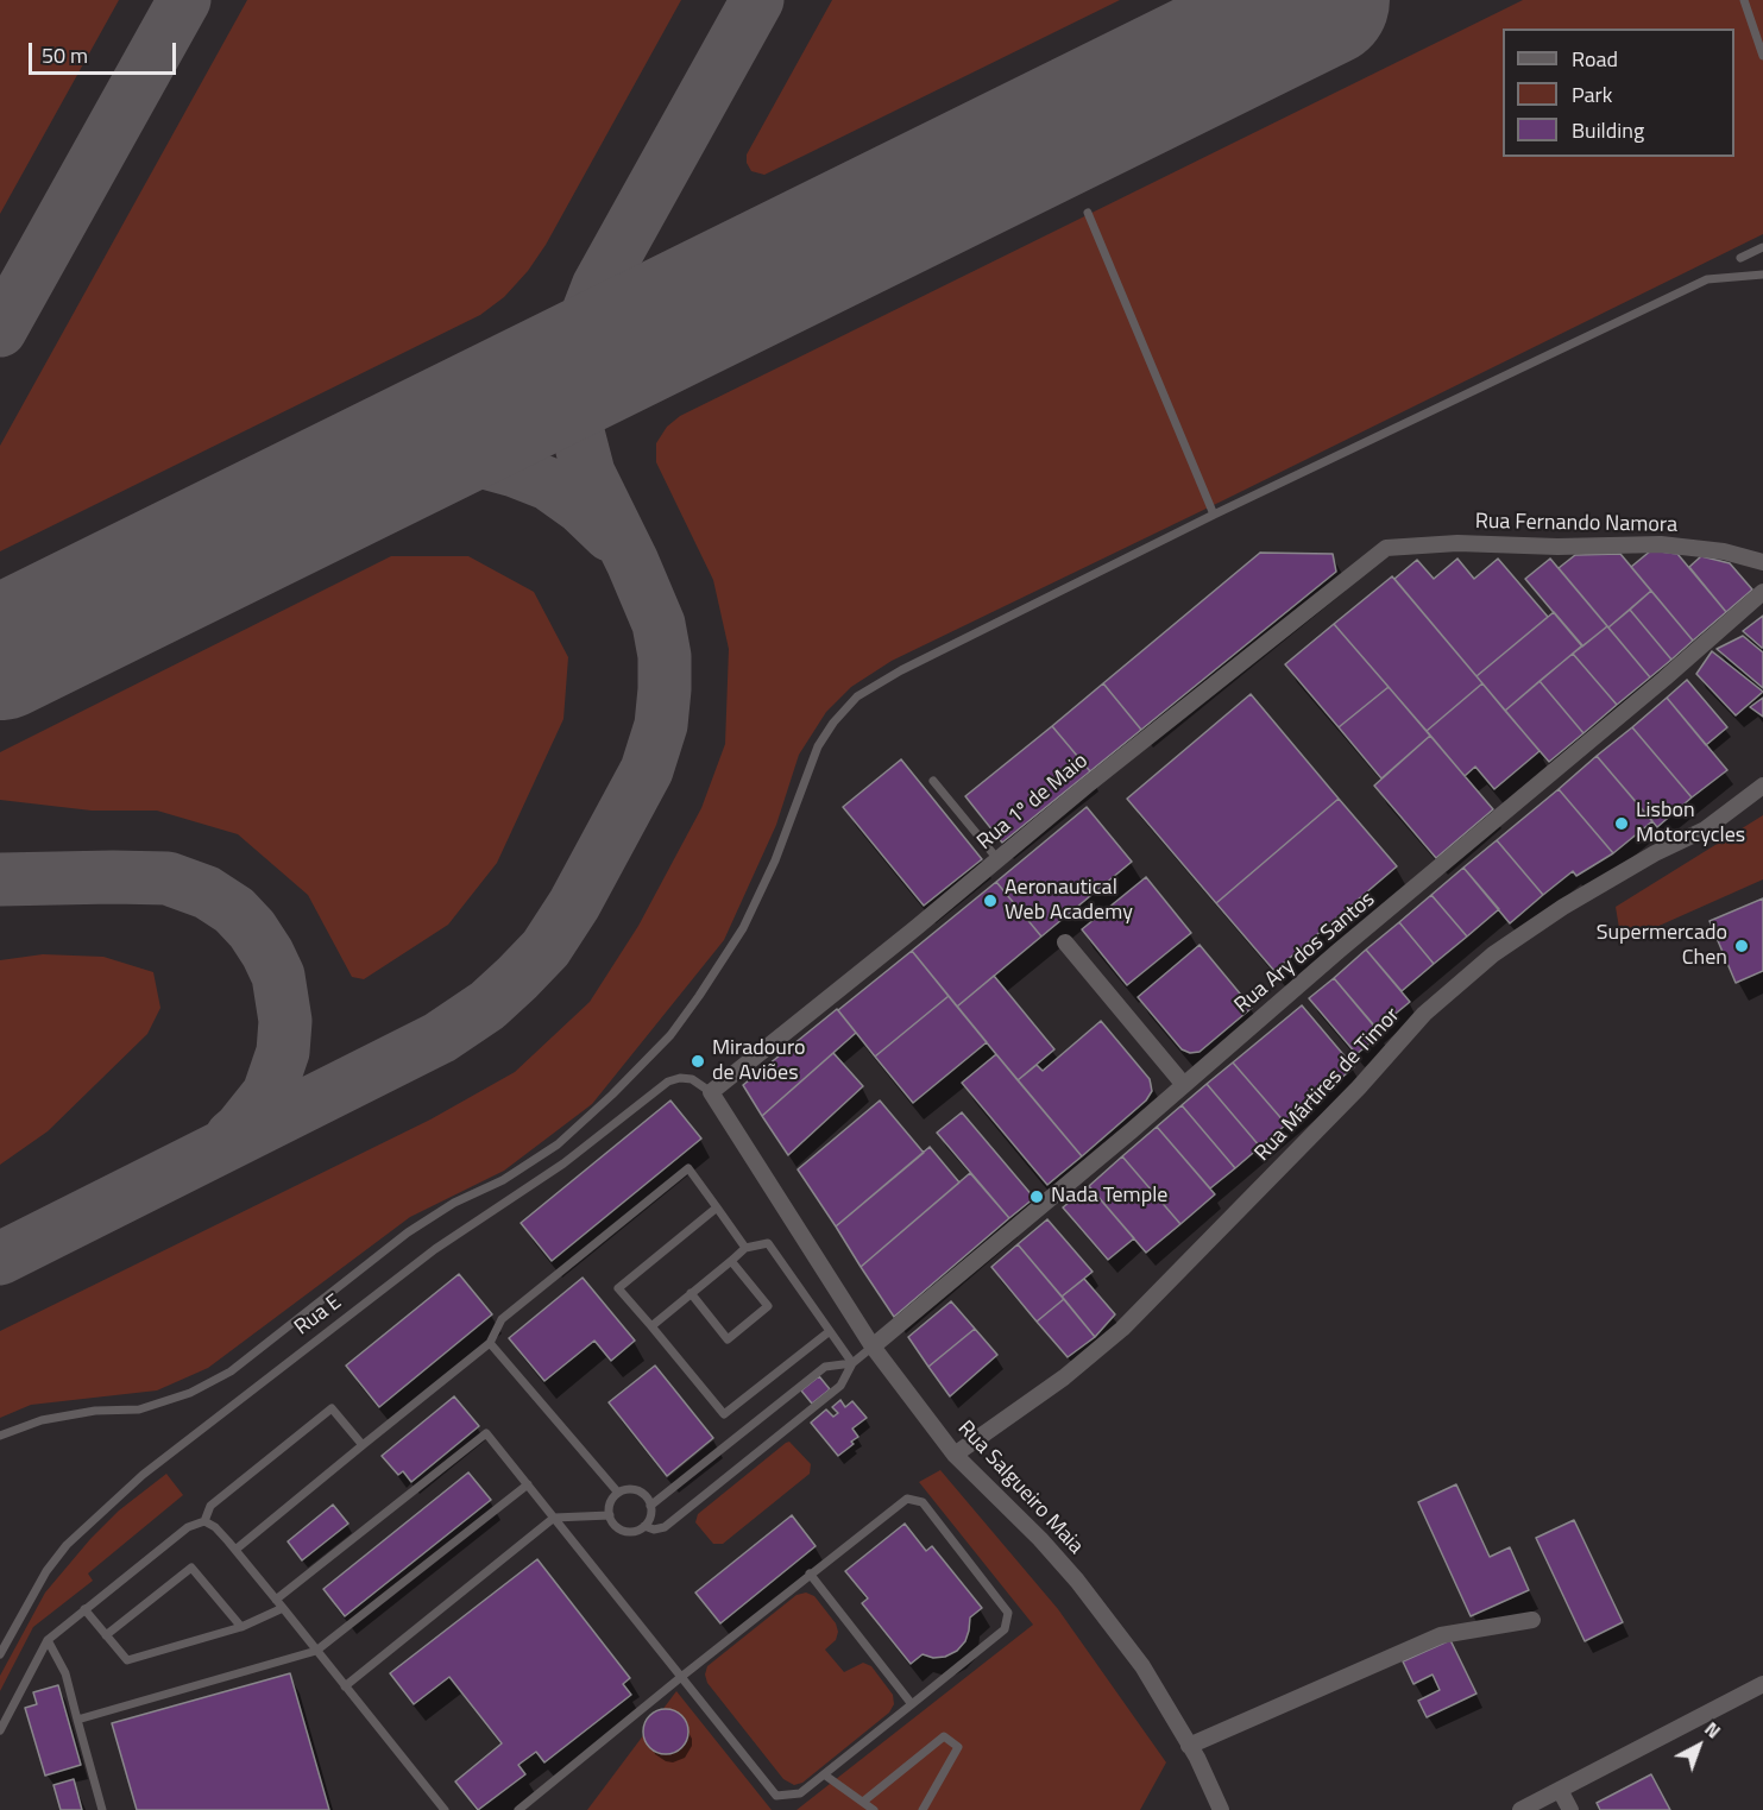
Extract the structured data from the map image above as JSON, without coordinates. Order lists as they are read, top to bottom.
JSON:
{
  "streets": {
    "street": [
      "Rua Fernando Namora",
      "Rua 1º de Maio",
      "Rua Ary dos Santos",
      "Rua Mártires de Timor",
      "Rua Salgueiro Maia"
    ],
    "lane": ["Rua E"]
  },
  "crossings": [
    ["Rua Fernando Namora", "Rua 1º de Maio"],
    ["Rua 1º de Maio", "Rua E"],
    ["Rua 1º de Maio", "Rua Salgueiro Maia"],
    ["Rua Ary dos Santos", "Rua Salgueiro Maia"],
    ["Rua Mártires de Timor", "Rua Salgueiro Maia"],
    ["Rua E", "Rua Salgueiro Maia"]
  ],
  "places": [
    "Lisbon Motorcycles",
    "Aeronautical Web Academy",
    "Supermercado Chen",
    "Miradouro de Aviões",
    "Nada Temple"
  ],
  "legend": ["Road", "Park", "Building"],
  "scale_bar": "50 m",
  "north": "top right"
}
